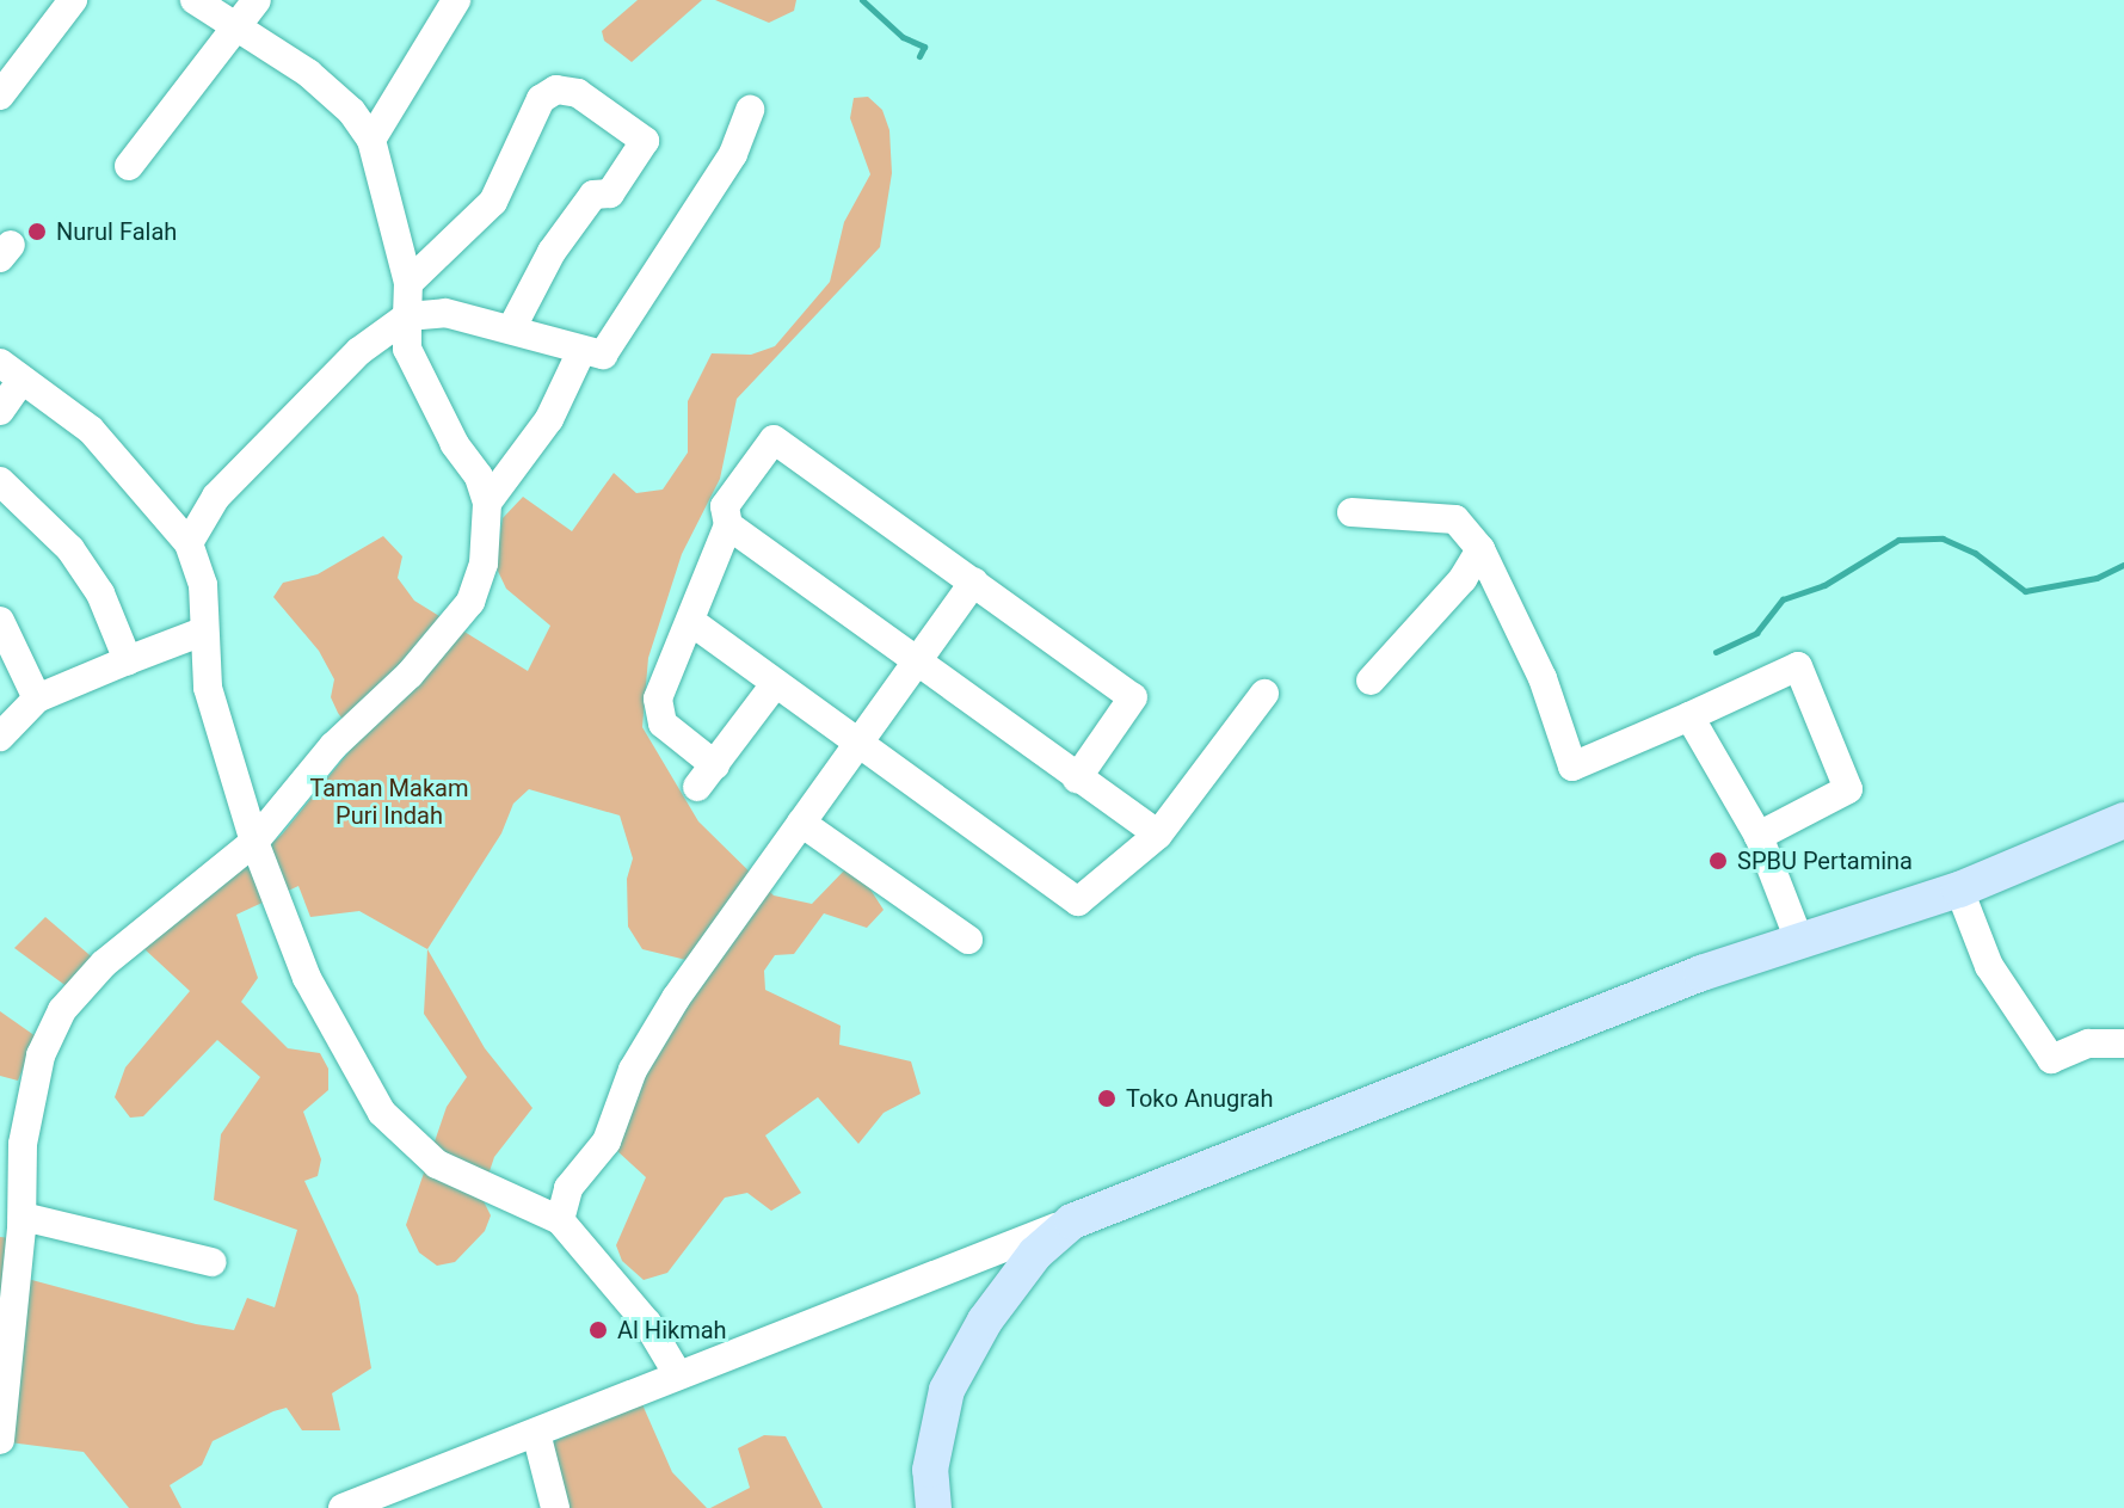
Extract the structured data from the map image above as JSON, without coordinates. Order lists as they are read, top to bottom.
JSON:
{
  "parks": ["Taman Makam Puri Indah"],
  "places": [
    "Nurul Falah",
    "SPBU Pertamina",
    "Toko Anugrah",
    "Al Hikmah"
  ]
}
